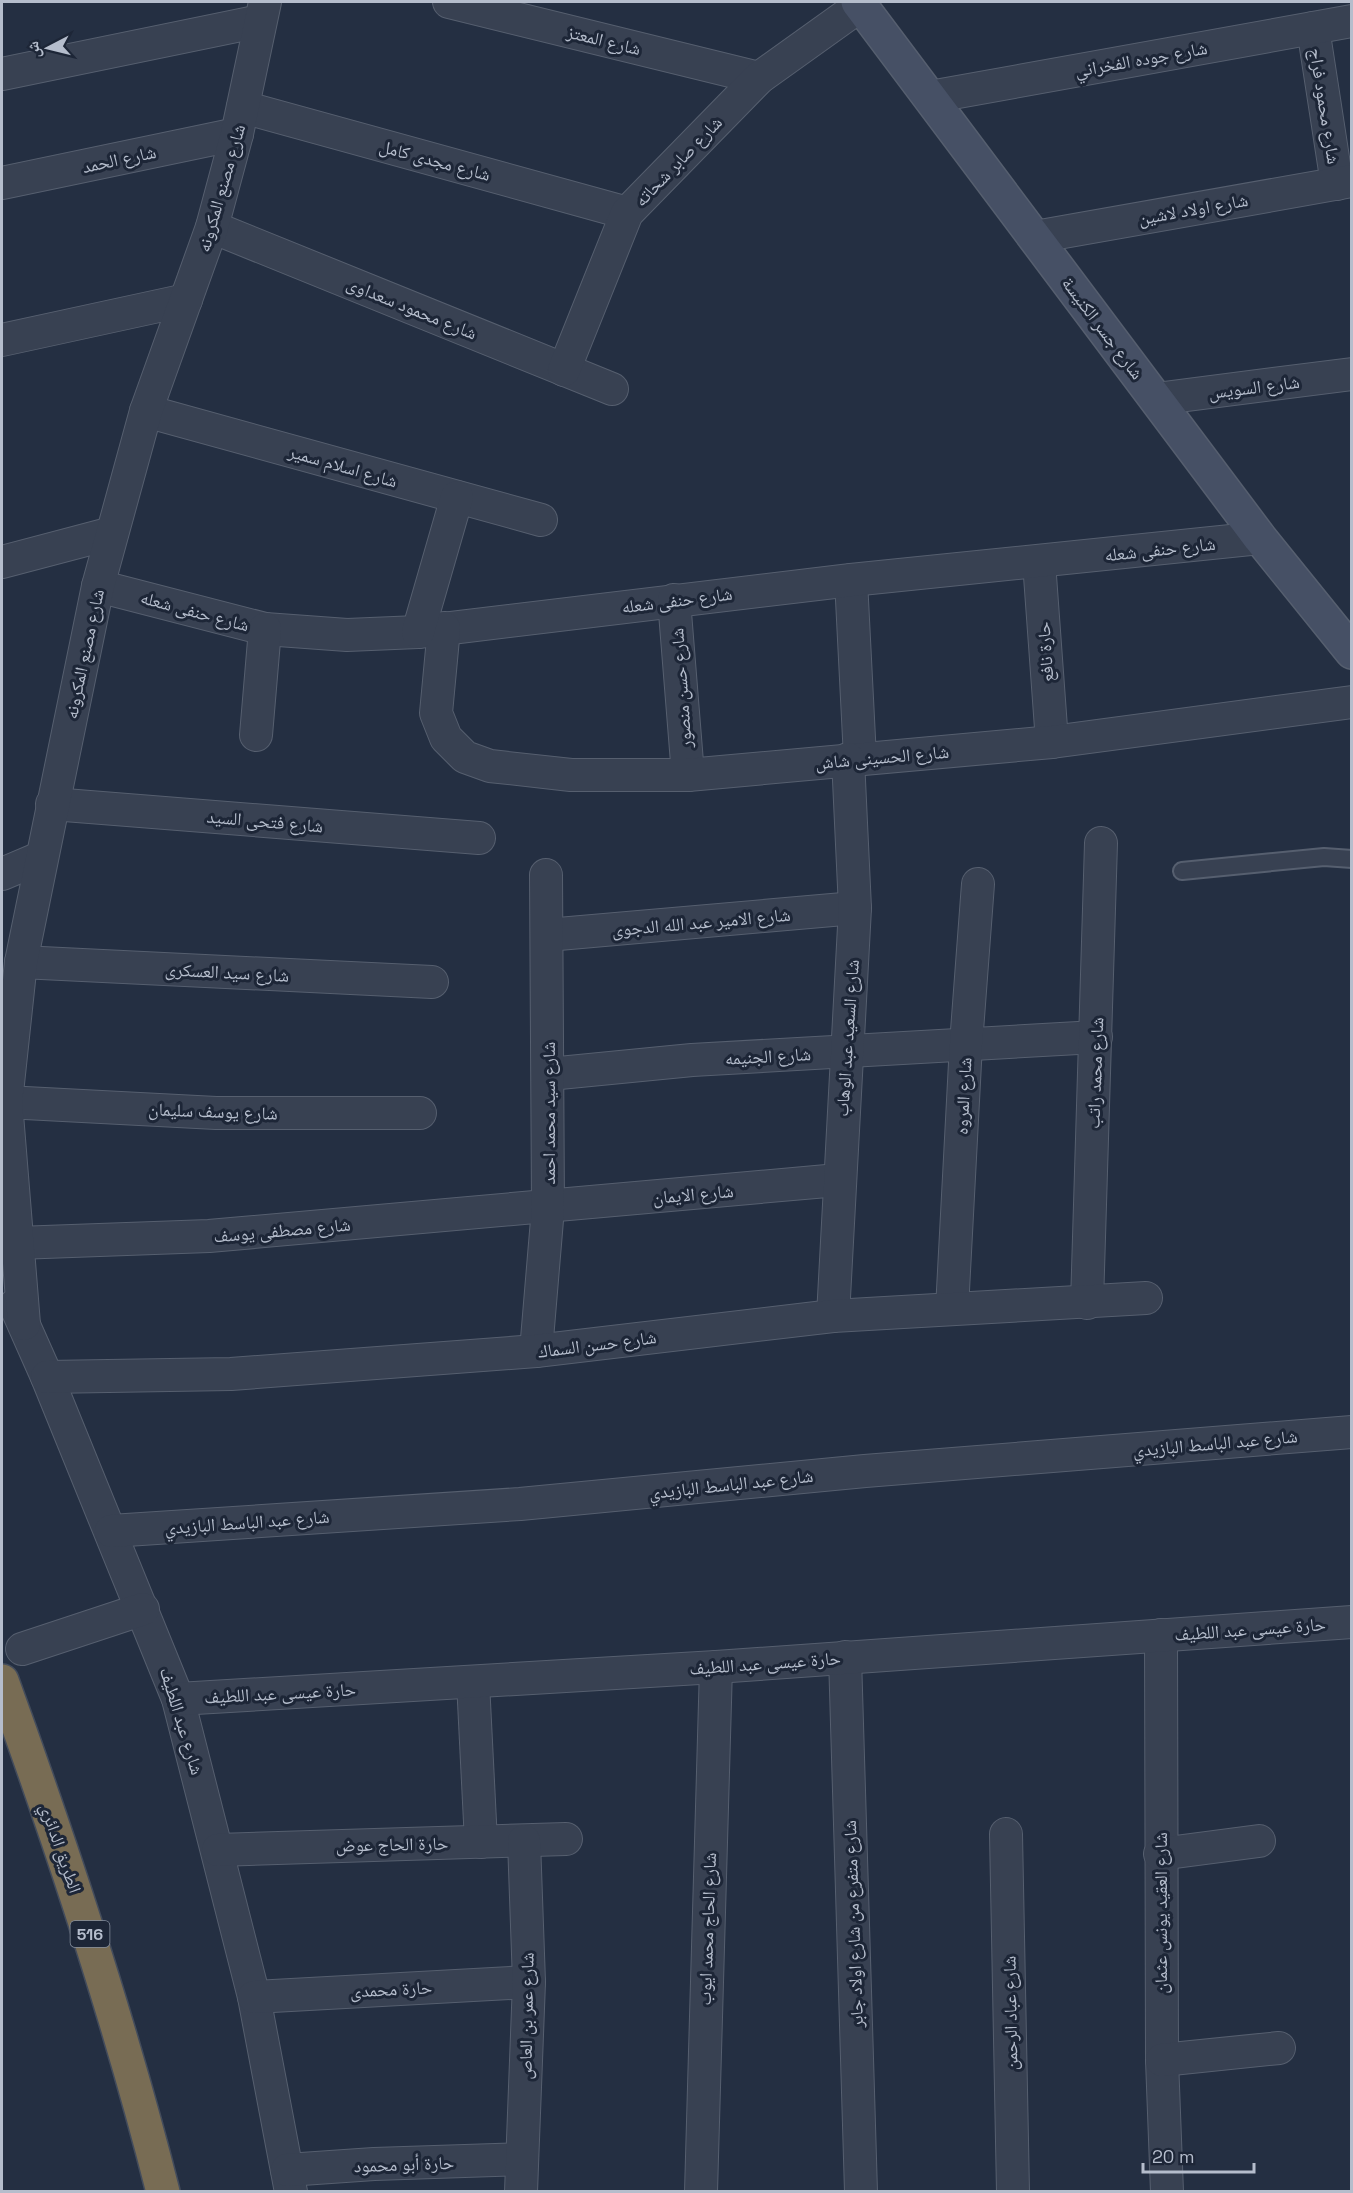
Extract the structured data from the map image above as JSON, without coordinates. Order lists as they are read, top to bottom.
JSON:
{
  "streets": {
    "highway": ["الطريق الدائري", "516"],
    "main road": ["شارع جسر الكنيسة"],
    "street": [
      "شارع المعتز",
      "شارع جوده الفخراني",
      "شارع محمود فراج",
      "شارع الحمد",
      "شارع مجدى كامل",
      "شارع صابر شحاته",
      "شارع مصنع المكرونه",
      "شارع اولاد لاشين",
      "شارع محمود سعداوى",
      "شارع السويس",
      "شارع اسلام سمير",
      "شارع حنفى شعله",
      "حارة نافع",
      "شارع حسن منصور",
      "شارع الحسينى شاش",
      "شارع فتحى السيد",
      "شارع الامير عبد الله الدجوى",
      "شارع سيد العسكرى",
      "شارع السعيد عبد الوهاب",
      "شارع الجنيمه",
      "شارع محمد راتب",
      "شارع المروه",
      "شارع يوسف سليمان",
      "شارع سيد محمد احمد",
      "شارع الايمان",
      "شارع مصطفى يوسف",
      "شارع حسن السماك",
      "شارع عبد الباسط البازيدي",
      "حارة عيسى عبد اللطيف",
      "شارع عبد اللطيف",
      "حارة الحاج عوض",
      "شارع العقيد يونس عثمان",
      "شارع متفرع من شارع اولاد جابر",
      "شارع الحاج محمد ايوب",
      "حارة محمدى",
      "شارع عباد الرحمن",
      "شارع عمر بن العاص",
      "حارة أبو محمود"
    ]
  },
  "crossings": [
    ["شارع المعتز", "شارع صابر شحاته"],
    ["شارع جوده الفخراني", "شارع محمود فراج"],
    ["شارع جوده الفخراني", "شارع جسر الكنيسة"],
    ["شارع محمود فراج", "شارع اولاد لاشين"],
    ["شارع الحمد", "شارع مجدى كامل"],
    ["شارع الحمد", "شارع مصنع المكرونه"],
    ["شارع مجدى كامل", "شارع صابر شحاته"],
    ["شارع مجدى كامل", "شارع مصنع المكرونه"],
    ["شارع صابر شحاته", "شارع محمود سعداوى"],
    ["شارع صابر شحاته", "شارع جسر الكنيسة"],
    ["شارع مصنع المكرونه", "شارع محمود سعداوى"],
    ["شارع مصنع المكرونه", "شارع اسلام سمير"],
    ["شارع مصنع المكرونه", "شارع حنفى شعله"],
    ["شارع مصنع المكرونه", "شارع فتحى السيد"],
    ["شارع مصنع المكرونه", "شارع سيد العسكرى"],
    ["شارع مصنع المكرونه", "شارع يوسف سليمان"],
    ["شارع مصنع المكرونه", "شارع مصطفى يوسف"],
    ["شارع مصنع المكرونه", "شارع عبد اللطيف"],
    ["شارع اولاد لاشين", "شارع جسر الكنيسة"],
    ["شارع جسر الكنيسة", "شارع السويس"],
    ["شارع جسر الكنيسة", "شارع حنفى شعله"],
    ["شارع حنفى شعله", "حارة نافع"],
    ["شارع حنفى شعله", "شارع حسن منصور"],
    ["شارع حنفى شعله", "شارع الحسينى شاش"],
    ["شارع حنفى شعله", "شارع السعيد عبد الوهاب"],
    ["حارة نافع", "شارع الحسينى شاش"],
    ["شارع حسن منصور", "شارع الحسينى شاش"],
    ["شارع الحسينى شاش", "شارع السعيد عبد الوهاب"],
    ["شارع الامير عبد الله الدجوى", "شارع السعيد عبد الوهاب"],
    ["شارع الامير عبد الله الدجوى", "شارع سيد محمد احمد"],
    ["شارع السعيد عبد الوهاب", "شارع الجنيمه"],
    ["شارع السعيد عبد الوهاب", "شارع الايمان"],
    ["شارع السعيد عبد الوهاب", "شارع حسن السماك"],
    ["شارع الجنيمه", "شارع محمد راتب"],
    ["شارع الجنيمه", "شارع المروه"],
    ["شارع الجنيمه", "شارع سيد محمد احمد"],
    ["شارع محمد راتب", "شارع حسن السماك"],
    ["شارع المروه", "شارع حسن السماك"],
    ["شارع سيد محمد احمد", "شارع الايمان"],
    ["شارع سيد محمد احمد", "شارع مصطفى يوسف"],
    ["شارع سيد محمد احمد", "شارع حسن السماك"],
    ["شارع الايمان", "شارع مصطفى يوسف"],
    ["شارع حسن السماك", "شارع عبد اللطيف"],
    ["شارع عبد الباسط البازيدي", "شارع عبد اللطيف"],
    ["حارة عيسى عبد اللطيف", "شارع عبد اللطيف"],
    ["حارة عيسى عبد اللطيف", "شارع العقيد يونس عثمان"],
    ["حارة عيسى عبد اللطيف", "شارع متفرع من شارع اولاد جابر"],
    ["حارة عيسى عبد اللطيف", "شارع الحاج محمد ايوب"],
    ["شارع عبد اللطيف", "حارة الحاج عوض"],
    ["شارع عبد اللطيف", "حارة محمدى"],
    ["شارع عبد اللطيف", "حارة أبو محمود"],
    ["حارة الحاج عوض", "شارع عمر بن العاص"],
    ["حارة محمدى", "شارع عمر بن العاص"],
    ["شارع عمر بن العاص", "حارة أبو محمود"]
  ],
  "scale_bar": "20 m",
  "north": "left"
}
